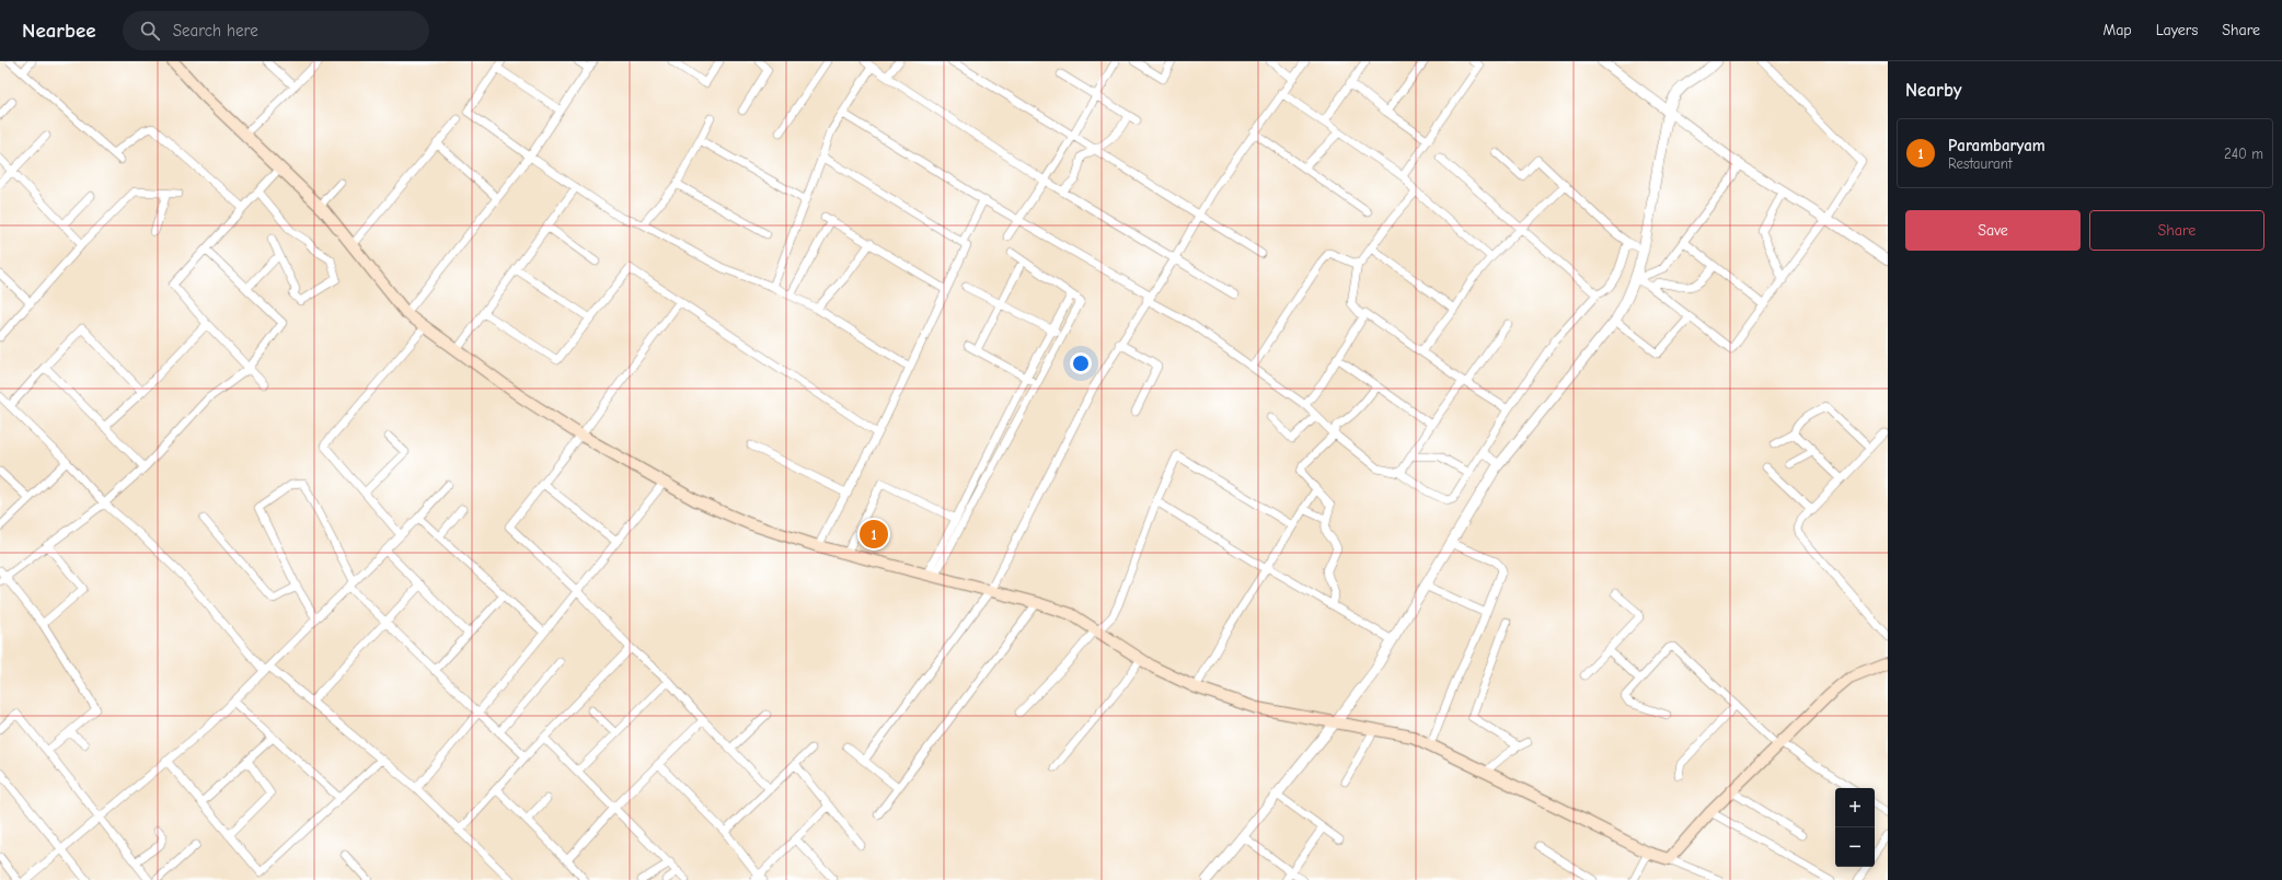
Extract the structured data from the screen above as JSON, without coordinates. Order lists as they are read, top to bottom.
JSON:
{
  "page": {
    "header": "Nearbee",
    "search": "Search here",
    "nav": ["Map", "Layers", "Share"],
    "heading": "Nearby",
    "list": [
      {
        "mark": "1",
        "name": "Parambaryam",
        "note": "Restaurant",
        "value": "240 m"
      }
    ],
    "buttons": ["Save", "Share"],
    "pins": "1",
    "map_buttons": ["+", "−"]
  }
}
